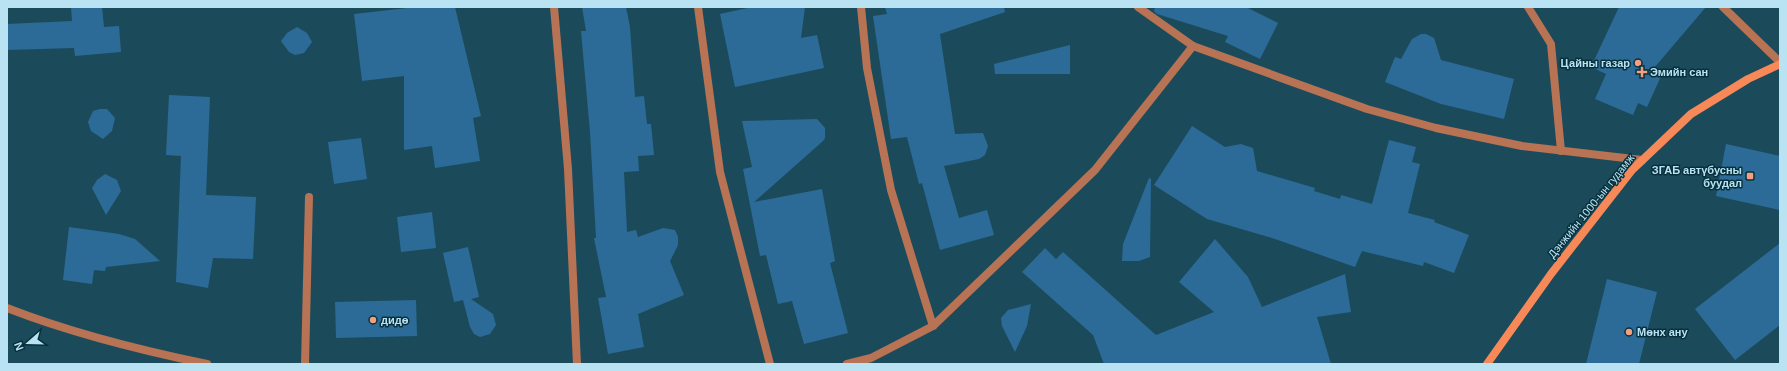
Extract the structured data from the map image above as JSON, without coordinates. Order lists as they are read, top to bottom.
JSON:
{
  "streets": {
    "main road": ["Дэнжийн 1000-ын гудамж"]
  },
  "places": {
    "other": ["Цайны газар", "дидө", "Мөнх ану"],
    "health": ["Эмийн сан"],
    "transit": ["ЗГАБ автүбусны буудал"]
  },
  "north": "left"
}
